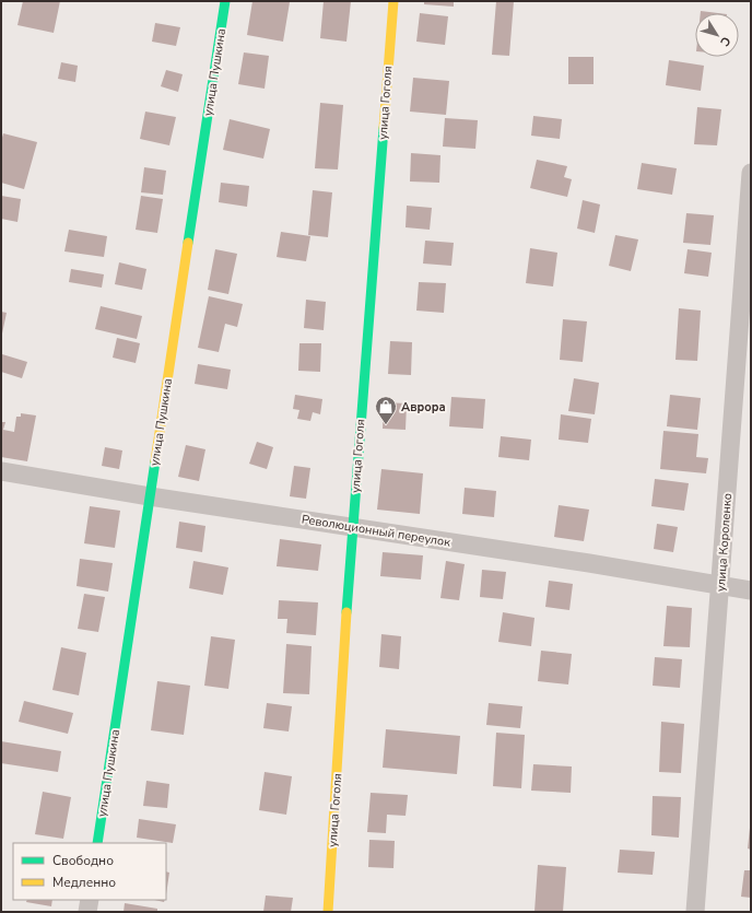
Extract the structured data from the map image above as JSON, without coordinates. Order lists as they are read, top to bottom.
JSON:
{
  "streets": {
    "street": [
      "улица Пушкина",
      "улица Гоголя",
      "Революционный переулок",
      "улица Короленко"
    ]
  },
  "crossings": [
    ["улица Пушкина", "Революционный переулок"],
    ["улица Гоголя", "Революционный переулок"],
    ["Революционный переулок", "улица Короленко"]
  ],
  "places": {
    "shop": ["Аврора"]
  },
  "legend": ["Свободно", "Медленно"],
  "north": "bottom right"
}
